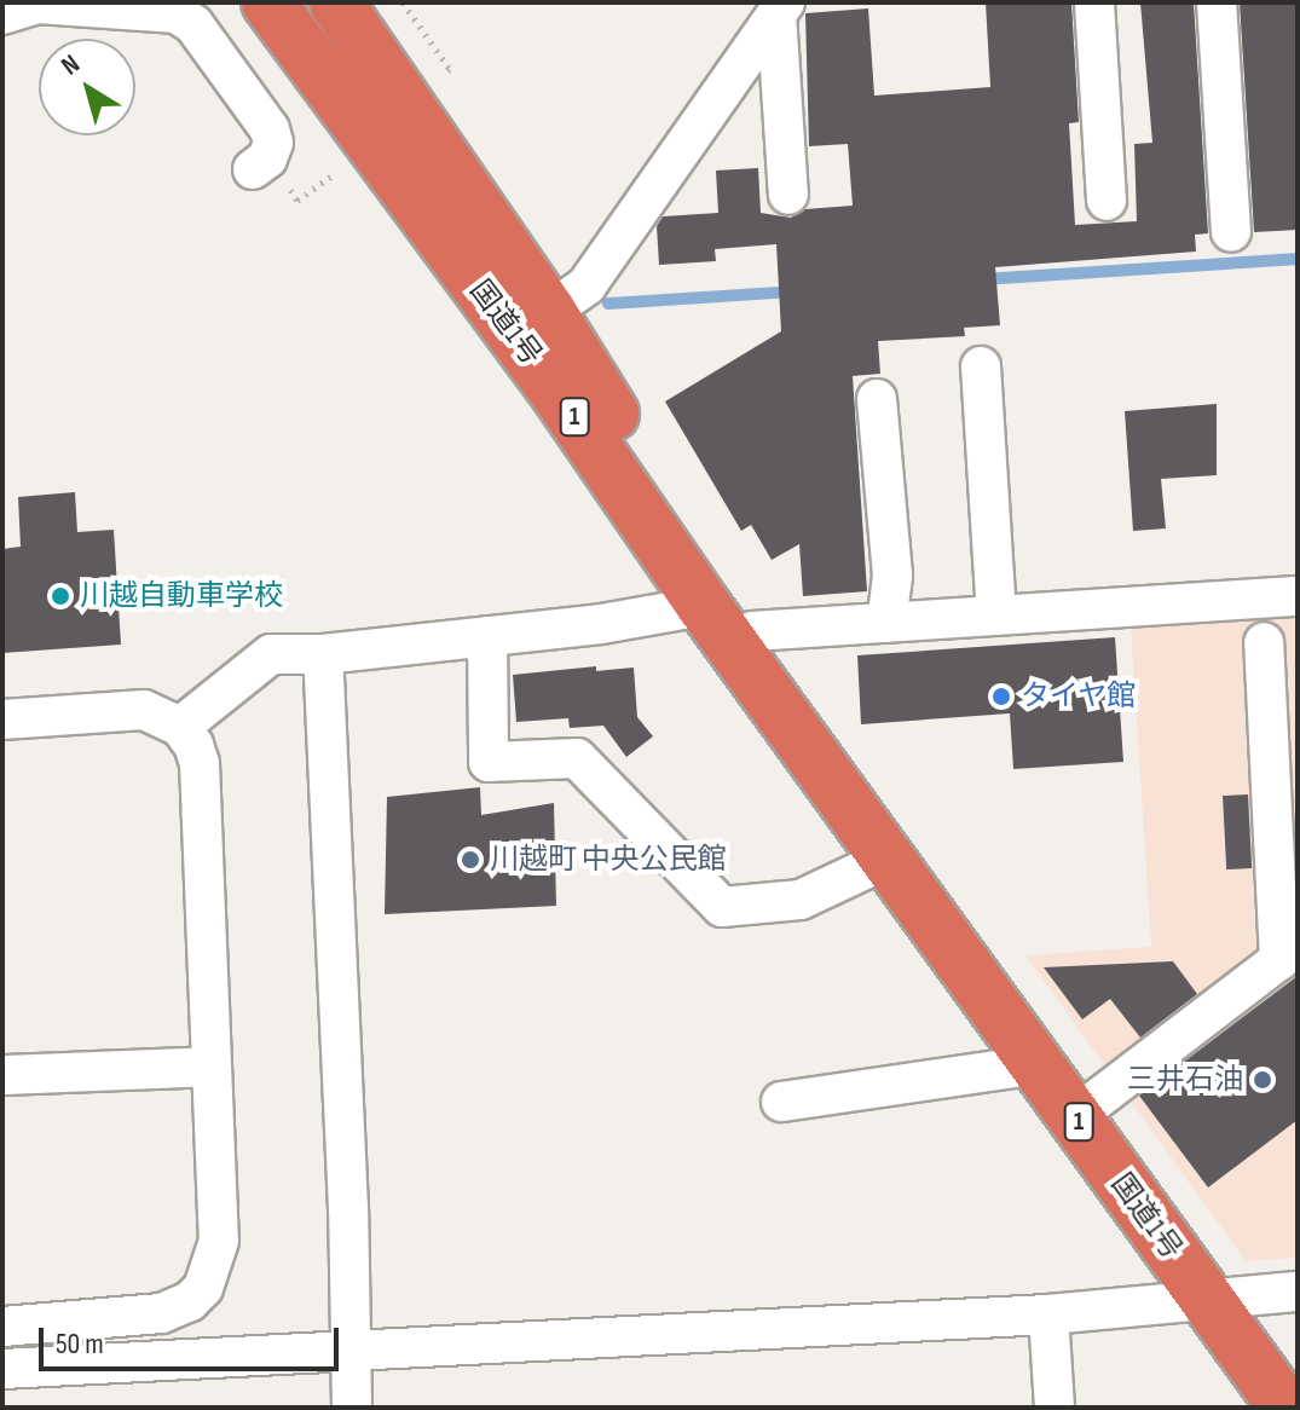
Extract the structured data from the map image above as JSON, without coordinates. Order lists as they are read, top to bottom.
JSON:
{
  "streets": {
    "highway": ["国道1号", "1"]
  },
  "places": [
    "川越自動車学校",
    "タイヤ館",
    "川越町 中央公民館",
    "三井石油"
  ],
  "scale_bar": "50 m",
  "north": "top left"
}
